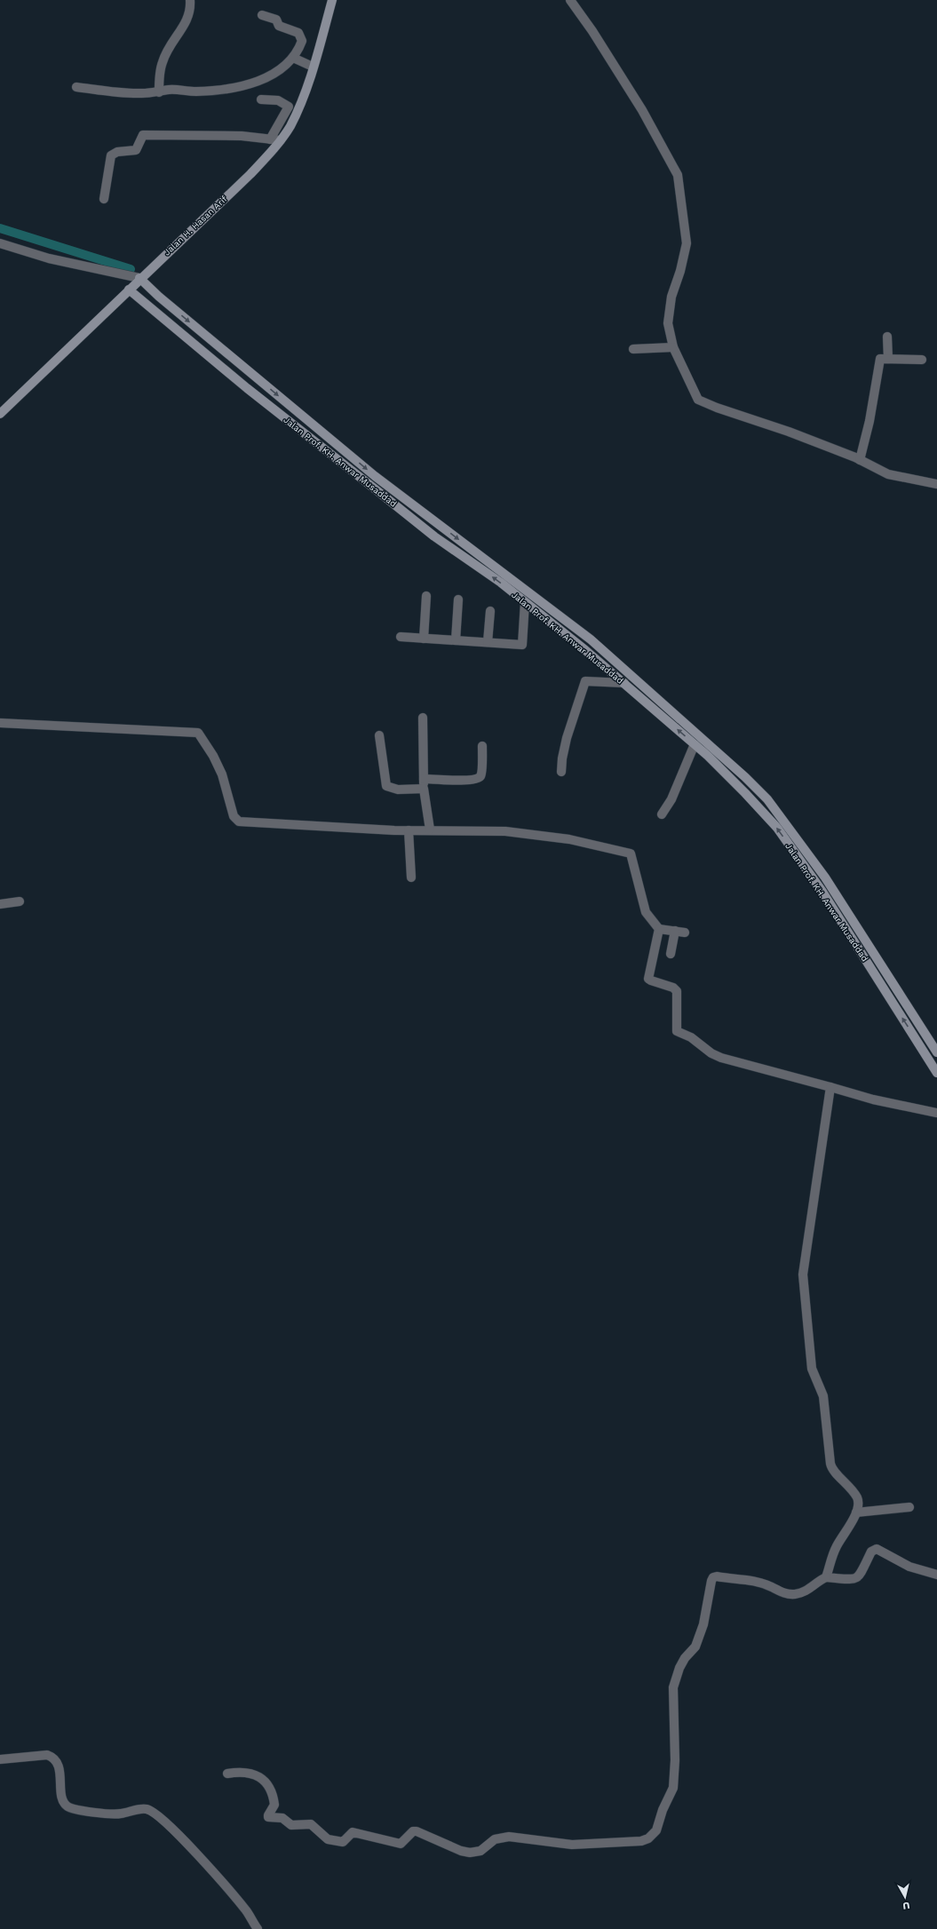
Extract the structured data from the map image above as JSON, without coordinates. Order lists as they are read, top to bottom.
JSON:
{
  "streets": {
    "street": ["Jalan H. Hasan Arif", "Jalan Prof. KH. Anwar Musaddad"]
  },
  "crossings": [
    ["Jalan H. Hasan Arif", "Jalan Prof. KH. Anwar Musaddad"]
  ],
  "north": "bottom"
}
